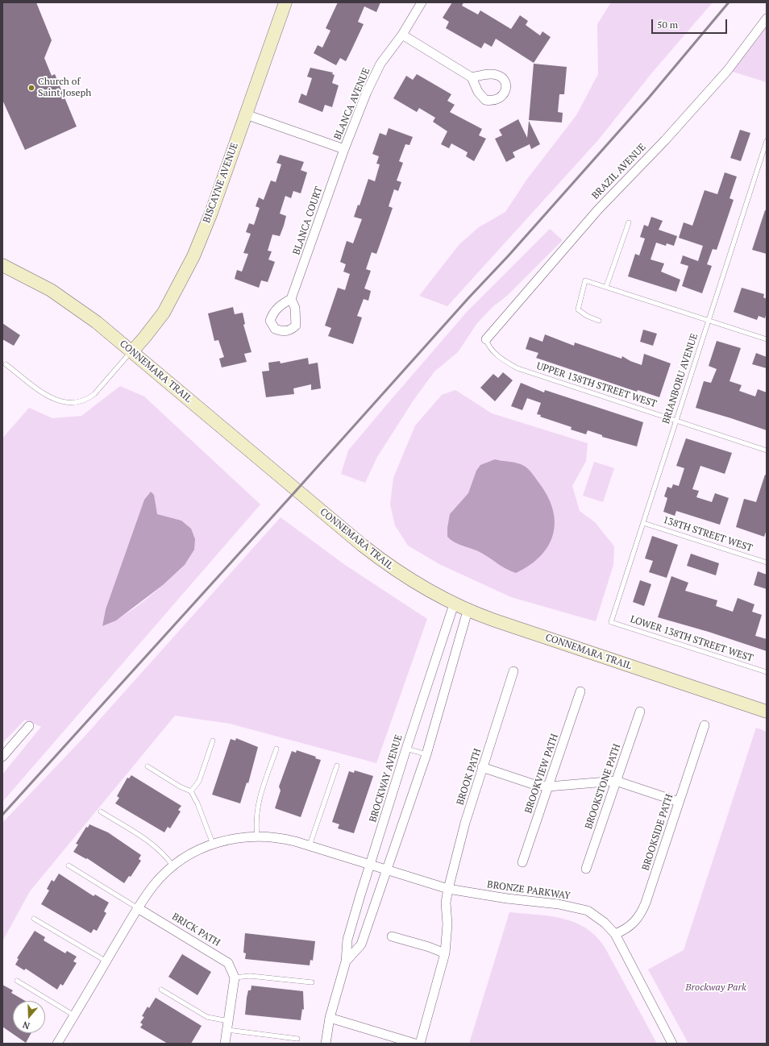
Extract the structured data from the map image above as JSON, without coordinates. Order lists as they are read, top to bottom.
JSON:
{
  "streets": {
    "street": [
      "BLANCA AVENUE",
      "BRAZIL AVENUE",
      "BISCAYNE AVENUE",
      "BLANCA COURT",
      "CONNEMARA TRAIL",
      "BROOKVIEW PATH",
      "BROOK PATH",
      "BROCKWAY AVENUE",
      "BROOKSTONE PATH",
      "BROOKSIDE PATH",
      "BRONZE PARKWAY",
      "BRICK PATH"
    ],
    "lane": [
      "BRIANBORU AVENUE",
      "UPPER 138TH STREET WEST",
      "138TH STREET WEST",
      "LOWER 138TH STREET WEST"
    ]
  },
  "crossings": [
    ["BLANCA AVENUE", "BLANCA COURT"],
    ["BRAZIL AVENUE", "UPPER 138TH STREET WEST"],
    ["BISCAYNE AVENUE", "CONNEMARA TRAIL"],
    ["CONNEMARA TRAIL", "BROCKWAY AVENUE"],
    ["BRIANBORU AVENUE", "UPPER 138TH STREET WEST"],
    ["BRIANBORU AVENUE", "138TH STREET WEST"],
    ["BRIANBORU AVENUE", "LOWER 138TH STREET WEST"],
    ["BROOK PATH", "BRONZE PARKWAY"],
    ["BROCKWAY AVENUE", "BRONZE PARKWAY"],
    ["BROOKSIDE PATH", "BRONZE PARKWAY"],
    ["BRONZE PARKWAY", "BRICK PATH"]
  ],
  "parks": ["Brockway Park"],
  "places": ["Church of Saint Joseph"],
  "scale_bar": "50 m",
  "north": "bottom"
}
